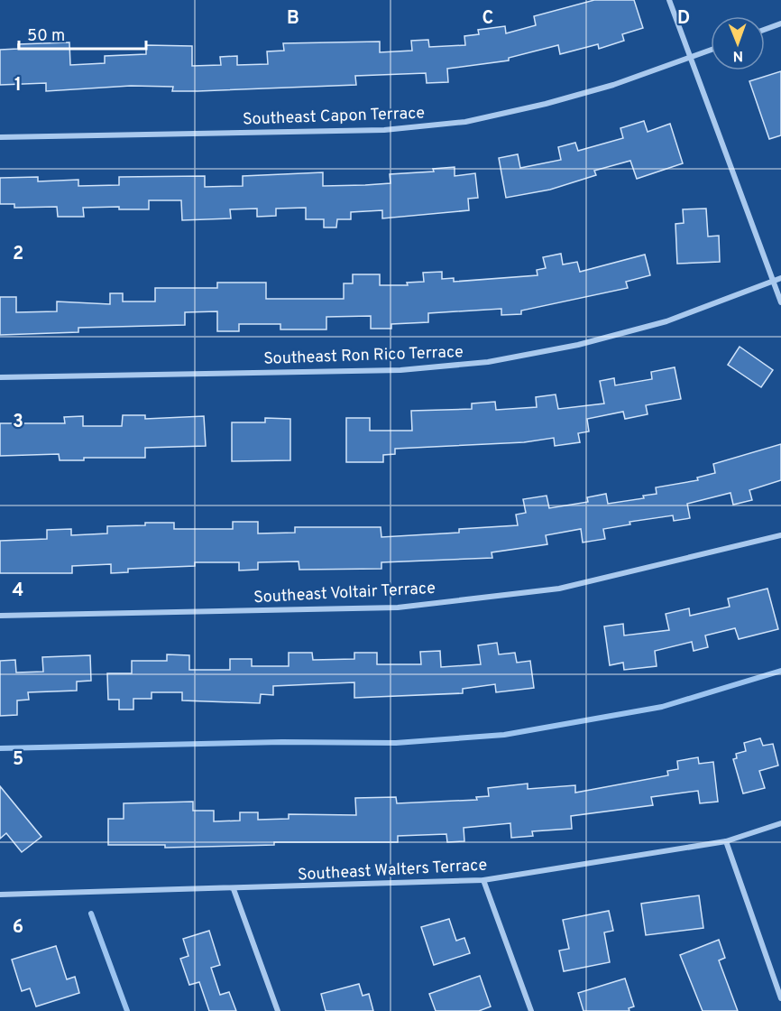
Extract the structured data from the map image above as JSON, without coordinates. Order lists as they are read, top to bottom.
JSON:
{
  "streets": {
    "street": [
      "Southeast Capon Terrace",
      "Southeast Ron Rico Terrace",
      "Southeast Voltair Terrace",
      "Southeast Walters Terrace"
    ]
  },
  "scale_bar": "50 m",
  "north": "bottom",
  "grid": {
    "columns": ["B", "C", "D"],
    "rows": [
      "1",
      "2",
      "3",
      "4",
      "5",
      "6"
    ]
  }
}
